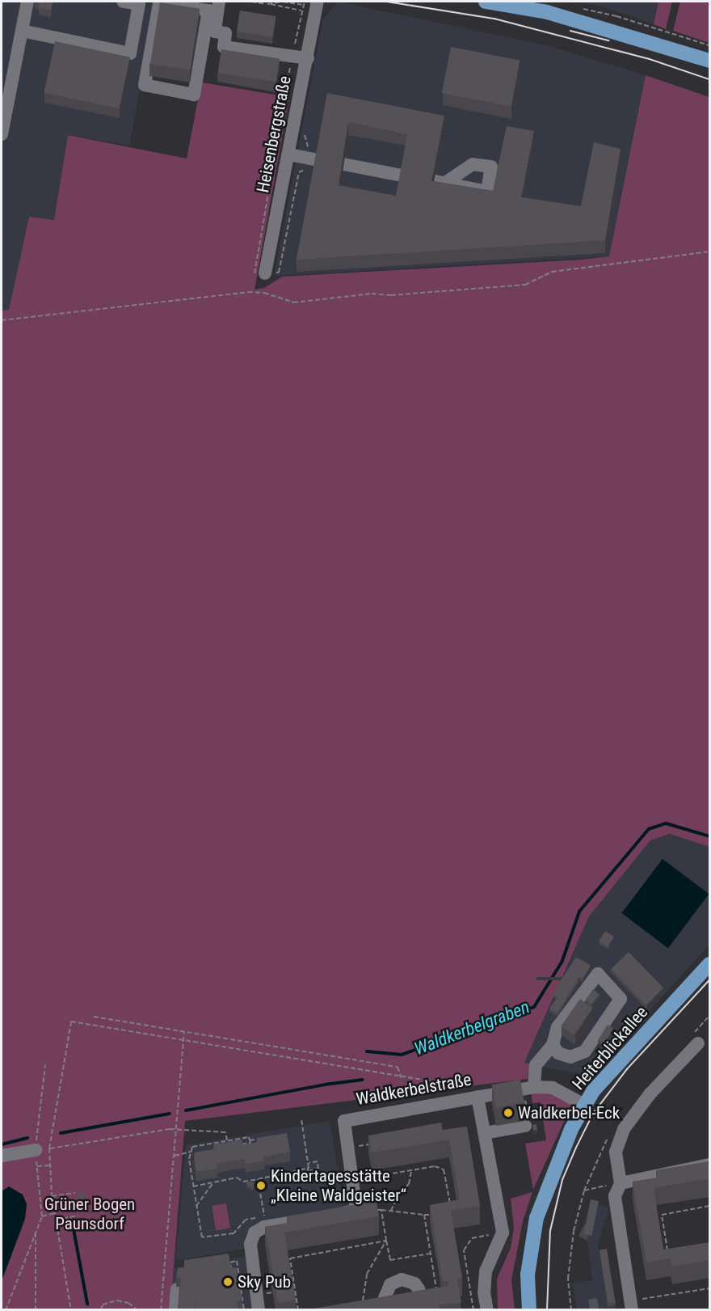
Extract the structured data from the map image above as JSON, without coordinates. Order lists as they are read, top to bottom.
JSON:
{
  "streets": {
    "main road": ["Heiterblickallee"],
    "street": ["Heisenbergstraße", "Waldkerbelstraße"]
  },
  "crossings": [
    ["Heiterblickallee", "Waldkerbelstraße"]
  ],
  "water": ["Waldkerbelgraben"],
  "parks": ["Grüner Bogen Paunsdorf"],
  "places": ["Waldkerbel-Eck", "Kindertagesstätte „Kleine Waldgeister“", "Sky Pub"]
}
